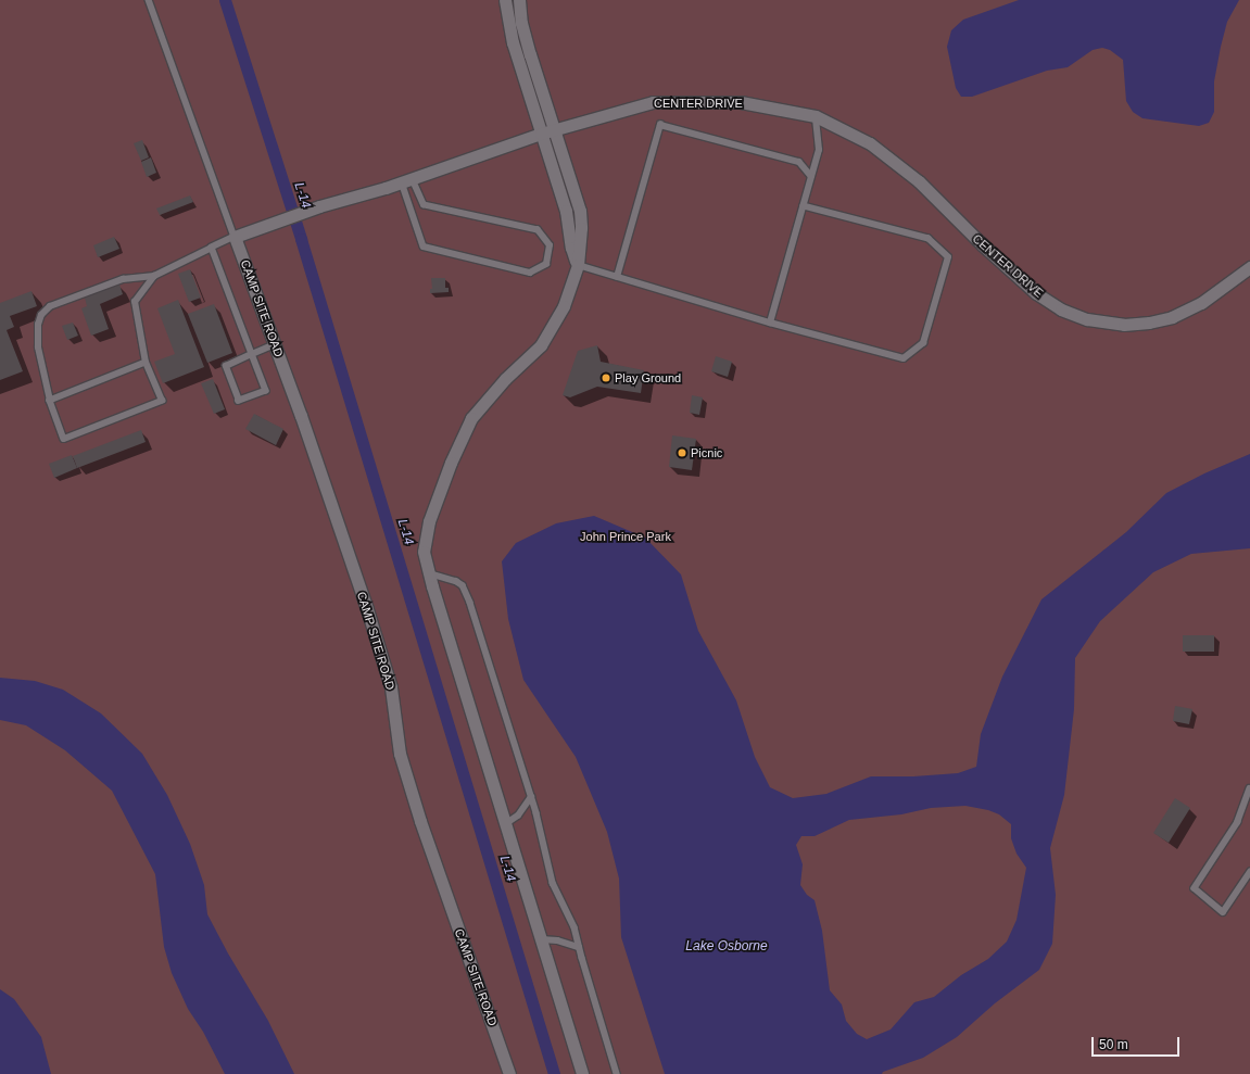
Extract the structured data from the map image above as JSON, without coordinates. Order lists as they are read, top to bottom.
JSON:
{
  "streets": {
    "street": ["CENTER DRIVE", "CAMP SITE ROAD"]
  },
  "crossings": [
    ["CENTER DRIVE", "CAMP SITE ROAD"]
  ],
  "water": ["L-14", "Lake Osborne"],
  "parks": ["John Prince Park"],
  "places": ["Play Ground", "Picnic"],
  "scale_bar": "50 m"
}
